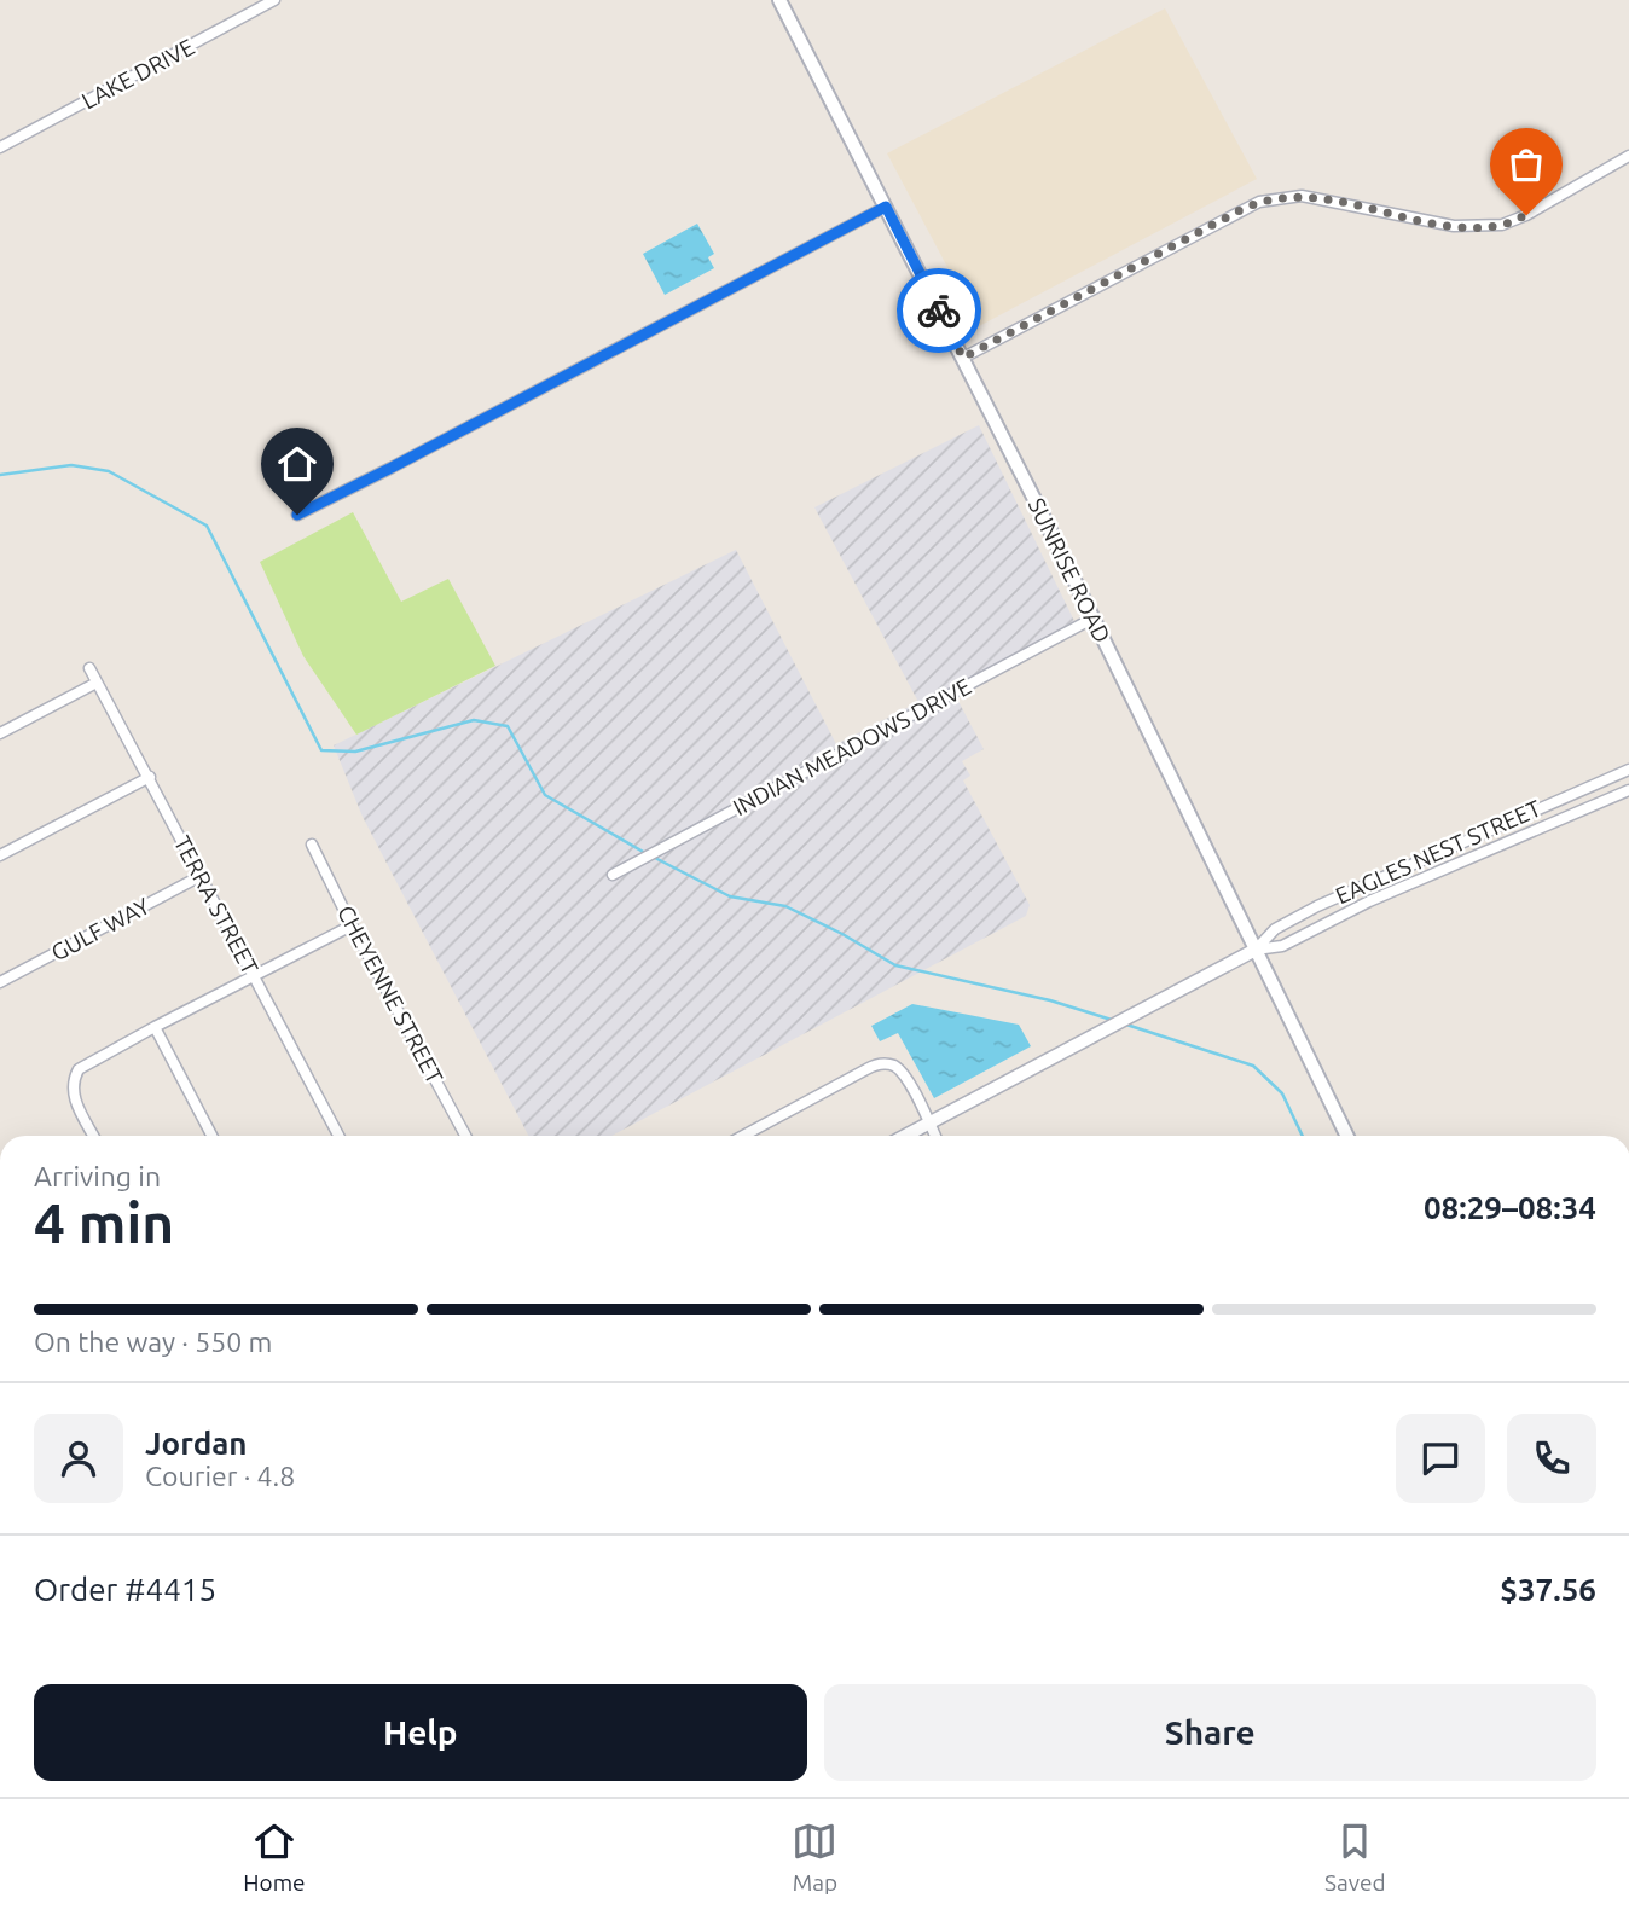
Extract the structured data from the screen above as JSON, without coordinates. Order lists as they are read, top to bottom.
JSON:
{
  "streets": {
    "main road": ["SUNRISE ROAD"],
    "street": [
      "LAKE DRIVE",
      "INDIAN MEADOWS DRIVE",
      "EAGLES NEST STREET",
      "TERRA STREET",
      "GULF WAY",
      "CHEYENNE STREET"
    ]
  },
  "crossings": [
    ["SUNRISE ROAD", "INDIAN MEADOWS DRIVE"],
    ["SUNRISE ROAD", "EAGLES NEST STREET"],
    ["TERRA STREET", "GULF WAY"]
  ],
  "page": {
    "heading": ["4 min", "Arriving in", "08:29–08:34"],
    "panel": [
      "Jordan",
      "Courier · 4.8",
      "Order #4415",
      "$37.56"
    ],
    "bar": "On the way · 550 m",
    "buttons": ["Help", "Share"],
    "tabs": ["Home", "Map", "Saved"]
  }
}
